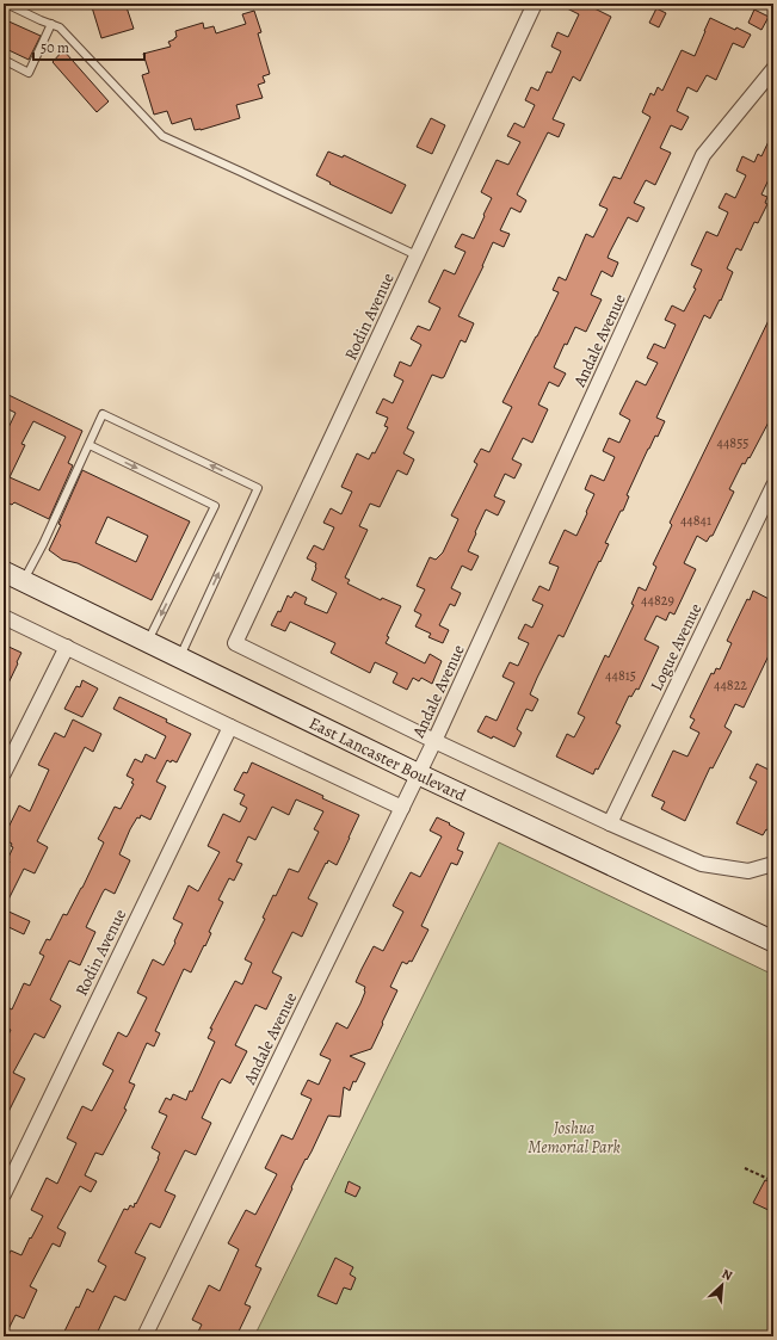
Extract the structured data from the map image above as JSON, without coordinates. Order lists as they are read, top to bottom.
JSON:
{
  "streets": {
    "main road": ["East Lancaster Boulevard"],
    "street": ["Rodin Avenue", "Andale Avenue", "Logue Avenue"]
  },
  "crossings": [
    ["Rodin Avenue", "Andale Avenue"],
    ["Andale Avenue", "East Lancaster Boulevard"]
  ],
  "parks": ["Joshua Memorial Park"],
  "house_numbers": [
    "44855",
    "44841",
    "44829",
    "44815",
    "44822"
  ],
  "scale_bar": "50 m",
  "north": "top right"
}
